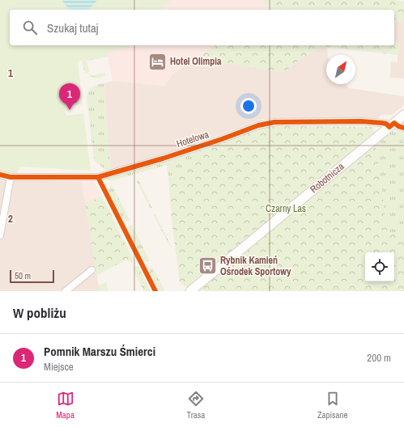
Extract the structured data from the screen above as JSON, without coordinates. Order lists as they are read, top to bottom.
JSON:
{
  "streets": {
    "street": ["Hotelowa", "Robotnicza"]
  },
  "crossings": [
    ["Hotelowa", "Robotnicza"]
  ],
  "parks": ["Czarny Las"],
  "places": {
    "hotel": ["Hotel Olimpia"],
    "bus stop": ["Rybnik Kamień Ośrodek Sportowy"]
  },
  "scale_bar": "50 m",
  "north": "top right",
  "page": {
    "search": "Szukaj tutaj",
    "pins": "1",
    "scale": "50 m",
    "heading": "W pobliżu",
    "list": [
      {
        "mark": "1",
        "name": "Pomnik Marszu Śmierci",
        "note": "Miejsce",
        "value": "200 m"
      }
    ],
    "nav": ["Mapa", "Trasa", "Zapisane"]
  },
  "grid": {
    "rows": ["1", "2"]
  }
}
